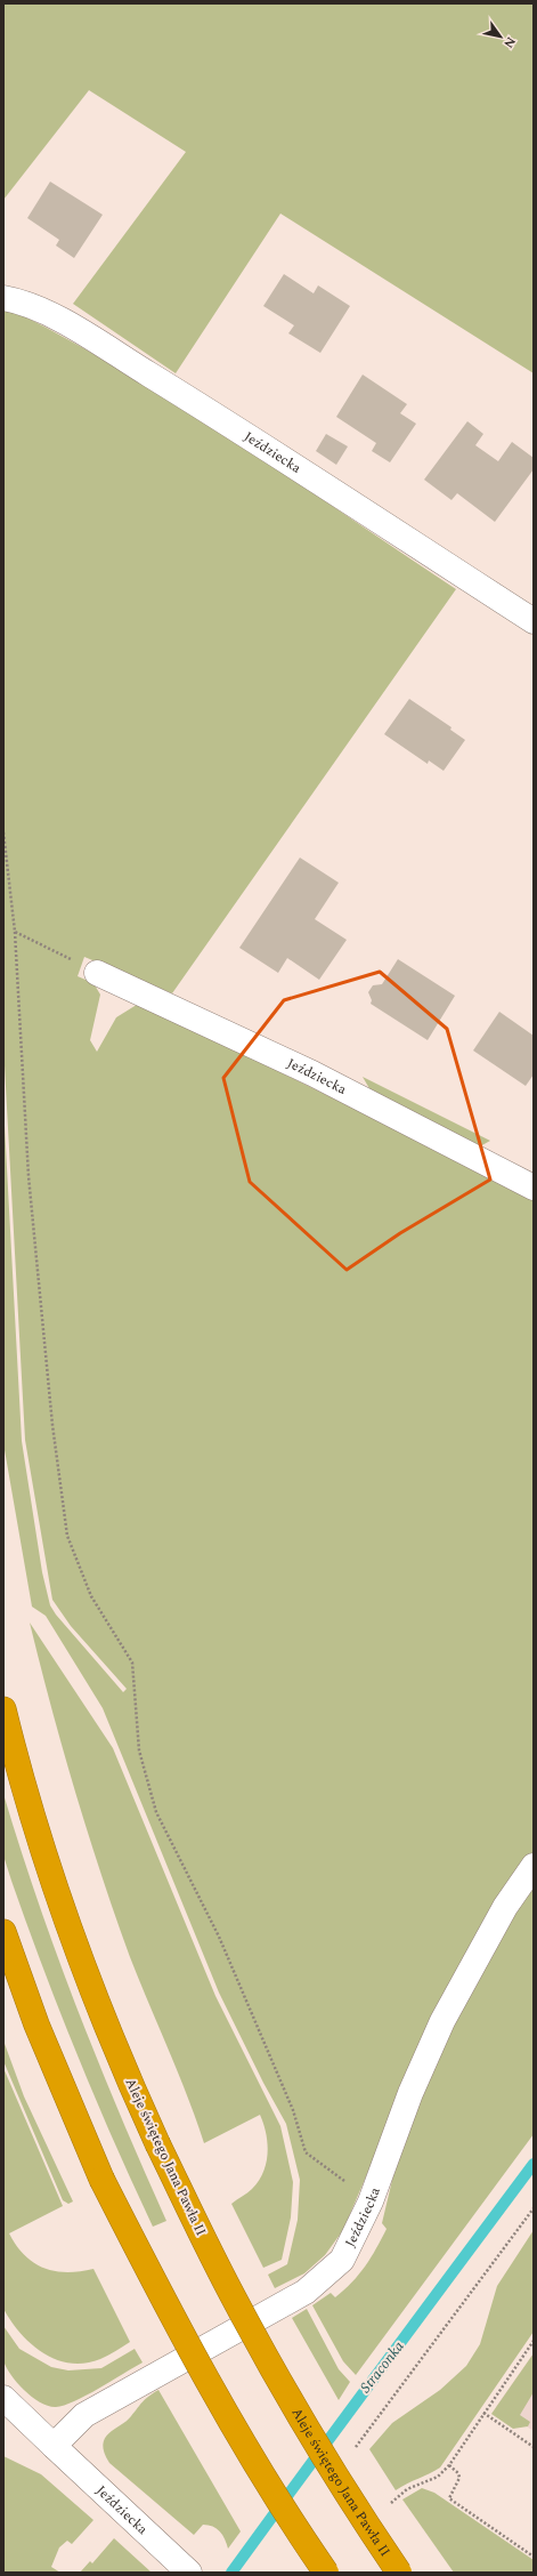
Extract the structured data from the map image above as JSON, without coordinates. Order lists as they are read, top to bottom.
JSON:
{
  "streets": {
    "highway": ["Aleje świętego Jana Pawła II"],
    "street": ["Jeździecka"]
  },
  "water": ["Straconka"],
  "north": "bottom right"
}
